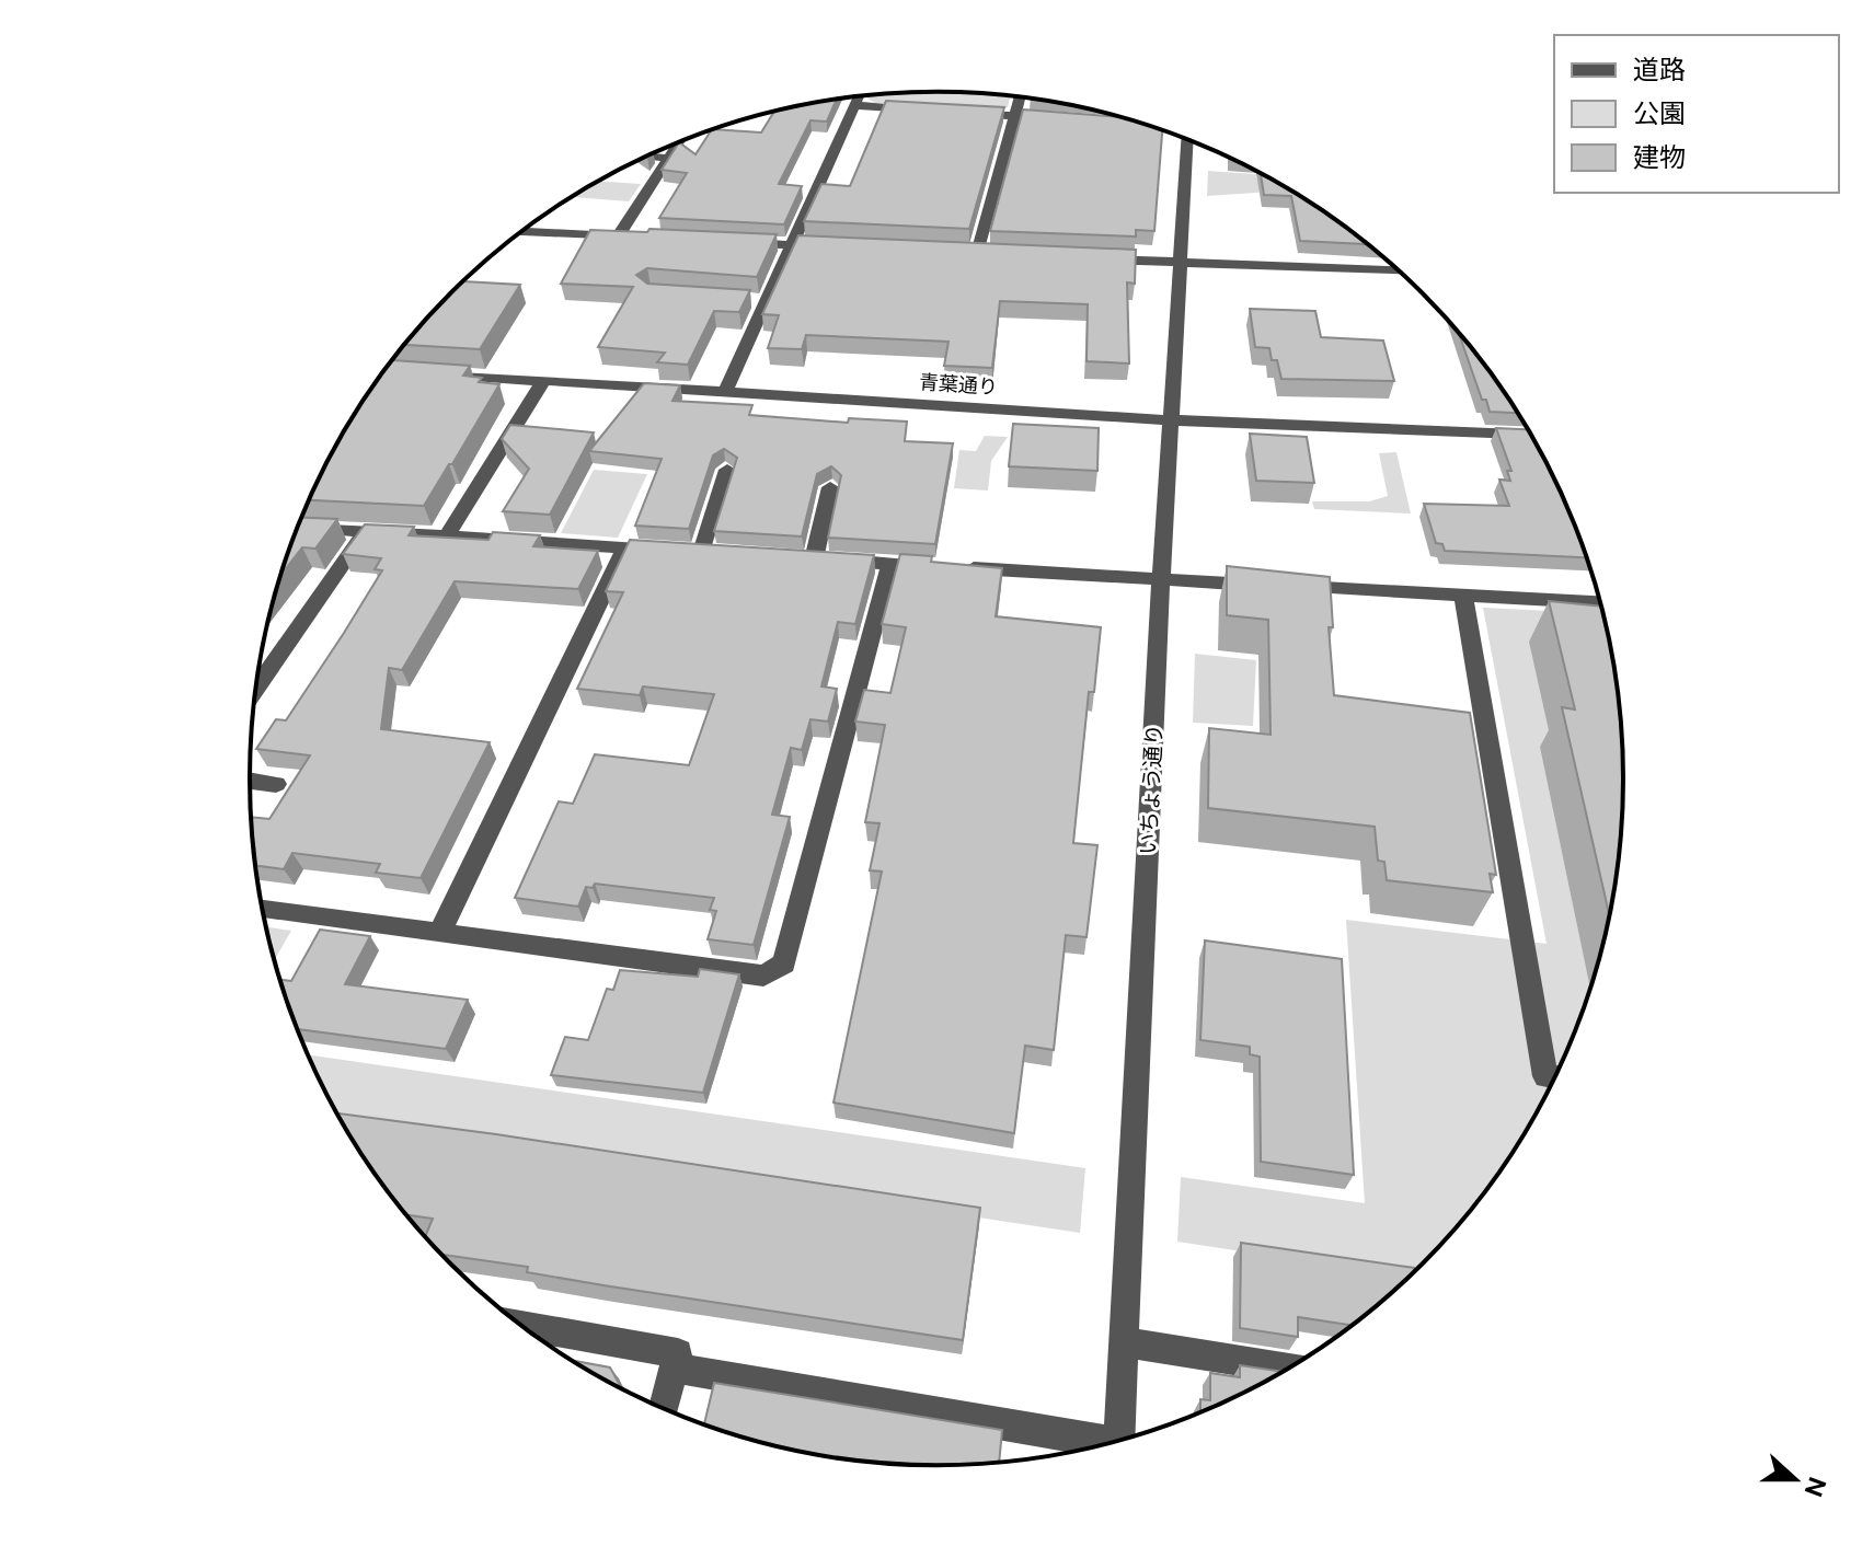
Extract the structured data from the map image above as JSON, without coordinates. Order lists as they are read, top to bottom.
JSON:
{
  "streets": {
    "street": ["青葉通り", "いちょう通り"]
  },
  "crossings": [
    ["青葉通り", "いちょう通り"]
  ],
  "legend": ["道路", "公園", "建物"],
  "north": "right"
}
